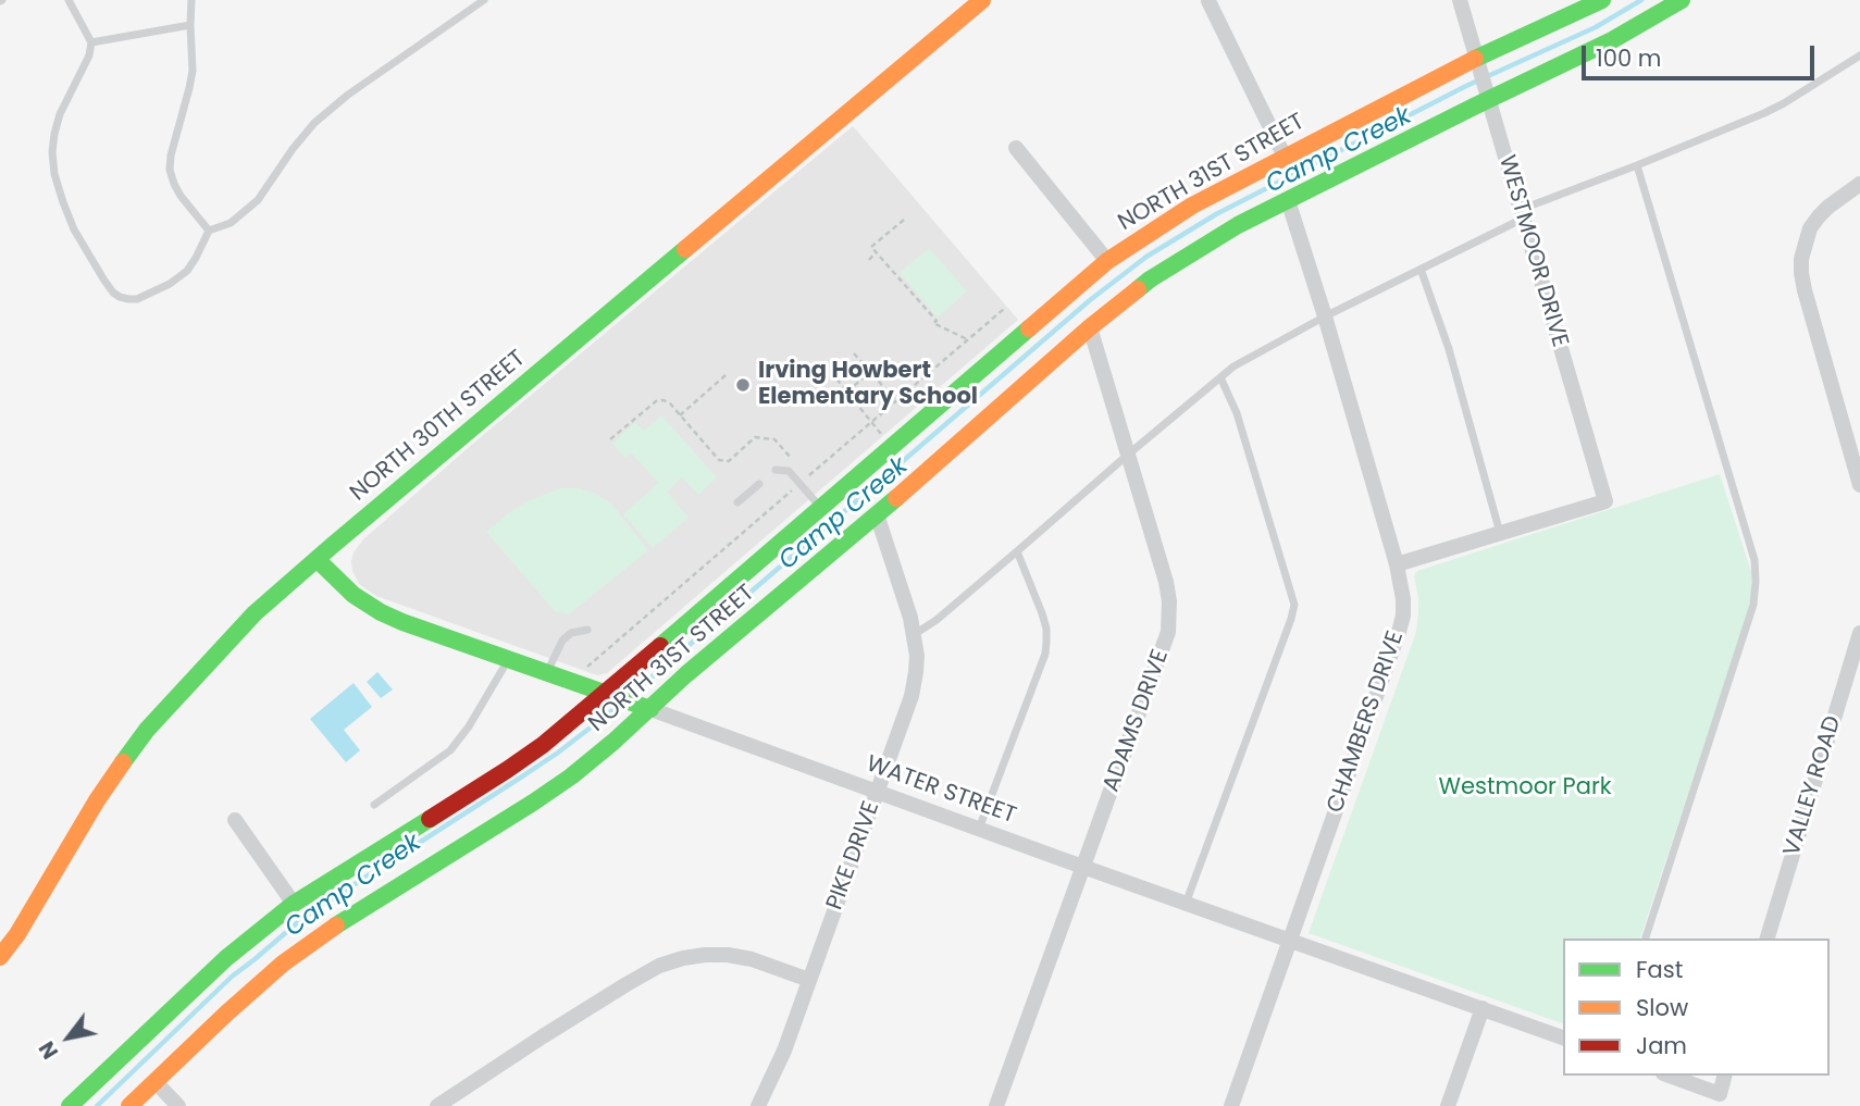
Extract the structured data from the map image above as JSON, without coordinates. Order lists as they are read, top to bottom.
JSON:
{
  "streets": {
    "main road": ["NORTH 31ST STREET", "NORTH 30TH STREET", "WATER STREET"],
    "street": [
      "WESTMOOR DRIVE",
      "ADAMS DRIVE",
      "CHAMBERS DRIVE",
      "VALLEY ROAD",
      "PIKE DRIVE"
    ]
  },
  "crossings": [
    ["NORTH 31ST STREET", "WESTMOOR DRIVE"],
    ["NORTH 31ST STREET", "ADAMS DRIVE"],
    ["NORTH 31ST STREET", "CHAMBERS DRIVE"],
    ["NORTH 31ST STREET", "WATER STREET"],
    ["NORTH 31ST STREET", "PIKE DRIVE"],
    ["NORTH 30TH STREET", "WATER STREET"],
    ["ADAMS DRIVE", "WATER STREET"],
    ["CHAMBERS DRIVE", "WATER STREET"],
    ["WATER STREET", "PIKE DRIVE"]
  ],
  "water": ["Camp Creek"],
  "parks": ["Westmoor Park"],
  "places": ["Irving Howbert Elementary School"],
  "legend": ["Fast", "Slow", "Jam"],
  "scale_bar": "100 m",
  "north": "bottom left"
}
